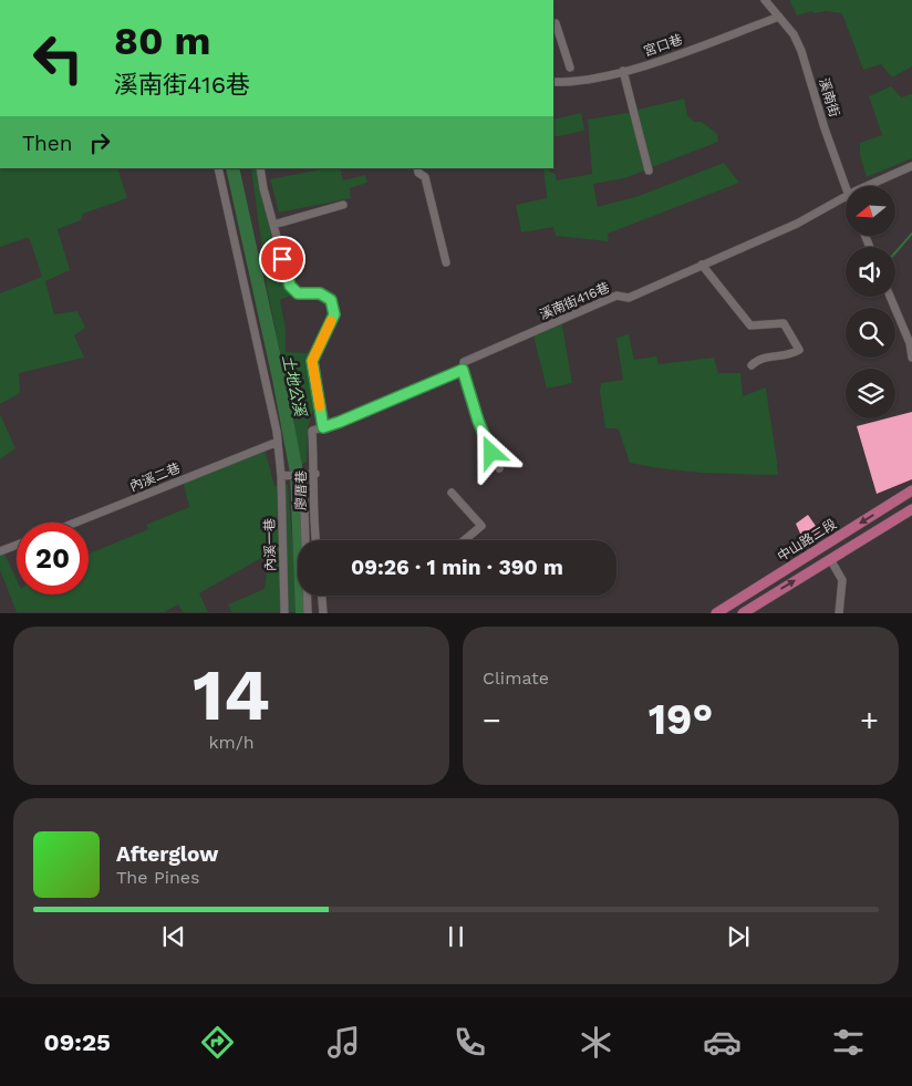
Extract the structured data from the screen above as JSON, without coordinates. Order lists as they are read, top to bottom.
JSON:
{
  "streets": {
    "main road": ["中山路二段"],
    "street": [
      "宮口巷",
      "溪南街",
      "溪南街416巷",
      "內溪二巷",
      "廖厝巷",
      "內溪一巷"
    ]
  },
  "crossings": [
    ["宮口巷", "溪南街"],
    ["溪南街416巷", "廖厝巷"],
    ["內溪二巷", "內溪一巷"]
  ],
  "water": ["土地公溪"],
  "north": "left",
  "page": {
    "turn": ["80 m", "溪南街416巷"],
    "then": "Then",
    "limit": "20",
    "trip": "09:26 · 1 min · 390 m",
    "tile": [
      ["14", "km/h"],
      "Climate"
    ],
    "heat": ["−", "19°", "+"],
    "song": ["Afterglow", "The Pines"],
    "tabs": "09:25"
  }
}
